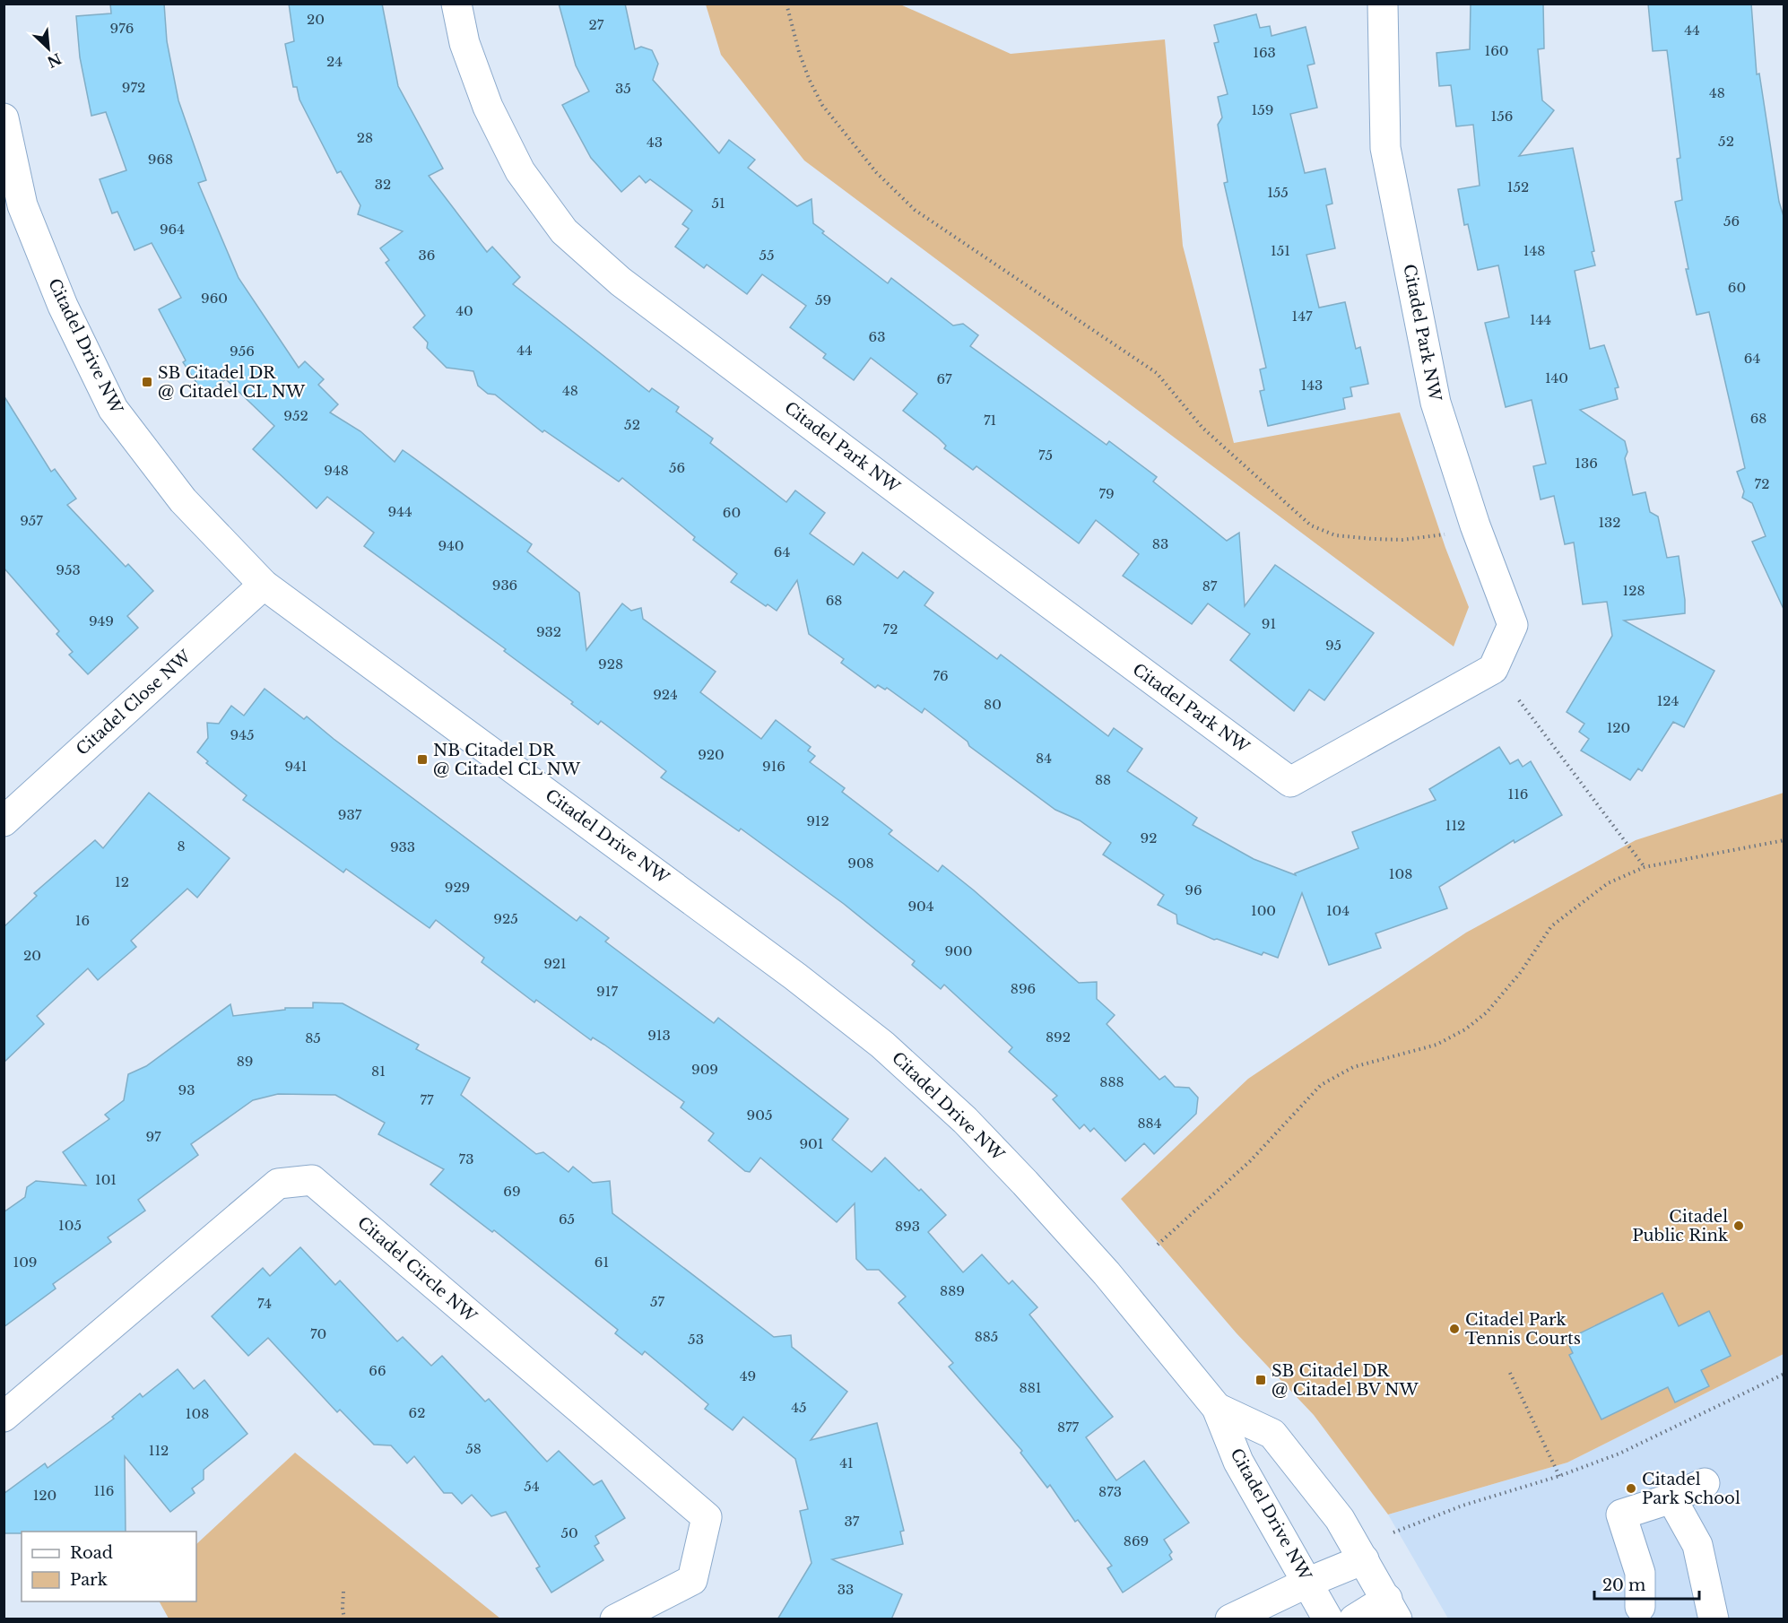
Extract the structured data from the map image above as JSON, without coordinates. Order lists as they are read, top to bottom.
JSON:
{
  "streets": {
    "street": [
      "Citadel Park NW",
      "Citadel Drive NW",
      "Citadel Close NW",
      "Citadel Circle NW"
    ]
  },
  "crossings": [
    ["Citadel Drive NW", "Citadel Close NW"]
  ],
  "places": {
    "transit": ["SB Citadel DR @ Citadel CL NW", "NB Citadel DR @ Citadel CL NW", "SB Citadel DR @ Citadel BV NW"],
    "other": ["Citadel Public Rink", "Citadel Park Tennis Courts", "Citadel Park School"]
  },
  "house_numbers": [
    "20",
    "27",
    "976",
    "44",
    "160",
    "163",
    "24",
    "972",
    "35",
    "48",
    "159",
    "156",
    "28",
    "52",
    "43",
    "968",
    "32",
    "152",
    "155",
    "51",
    "56",
    "964",
    "151",
    "148",
    "36",
    "55",
    "60",
    "960",
    "59",
    "40",
    "147",
    "144",
    "63",
    "44",
    "956",
    "64",
    "140",
    "67",
    "143",
    "48",
    "952",
    "68",
    "71",
    "52",
    "75",
    "136",
    "56",
    "948",
    "72",
    "79",
    "944",
    "60",
    "957",
    "132",
    "83",
    "940",
    "64",
    "953",
    "936",
    "87",
    "128",
    "68",
    "949",
    "91",
    "72",
    "932",
    "95",
    "928",
    "76",
    "924",
    "124",
    "80",
    "120",
    "945",
    "920",
    "84",
    "941",
    "916",
    "88",
    "116",
    "937",
    "912",
    "112",
    "92",
    "8",
    "933",
    "908",
    "108",
    "12",
    "929",
    "96",
    "904",
    "100",
    "104",
    "925",
    "16",
    "900",
    "20",
    "921",
    "896",
    "917",
    "913",
    "892",
    "85",
    "89",
    "909",
    "81",
    "888",
    "93",
    "77",
    "905",
    "884",
    "97",
    "901",
    "73",
    "101",
    "69",
    "65",
    "105",
    "893",
    "109",
    "61",
    "889",
    "57",
    "74",
    "70",
    "885",
    "53",
    "66",
    "49",
    "881",
    "45",
    "62",
    "108",
    "877",
    "58",
    "112",
    "41",
    "54",
    "116",
    "873",
    "120",
    "37",
    "50",
    "869",
    "33"
  ],
  "legend": ["Road", "Park"],
  "scale_bar": "20 m",
  "north": "bottom right"
}
